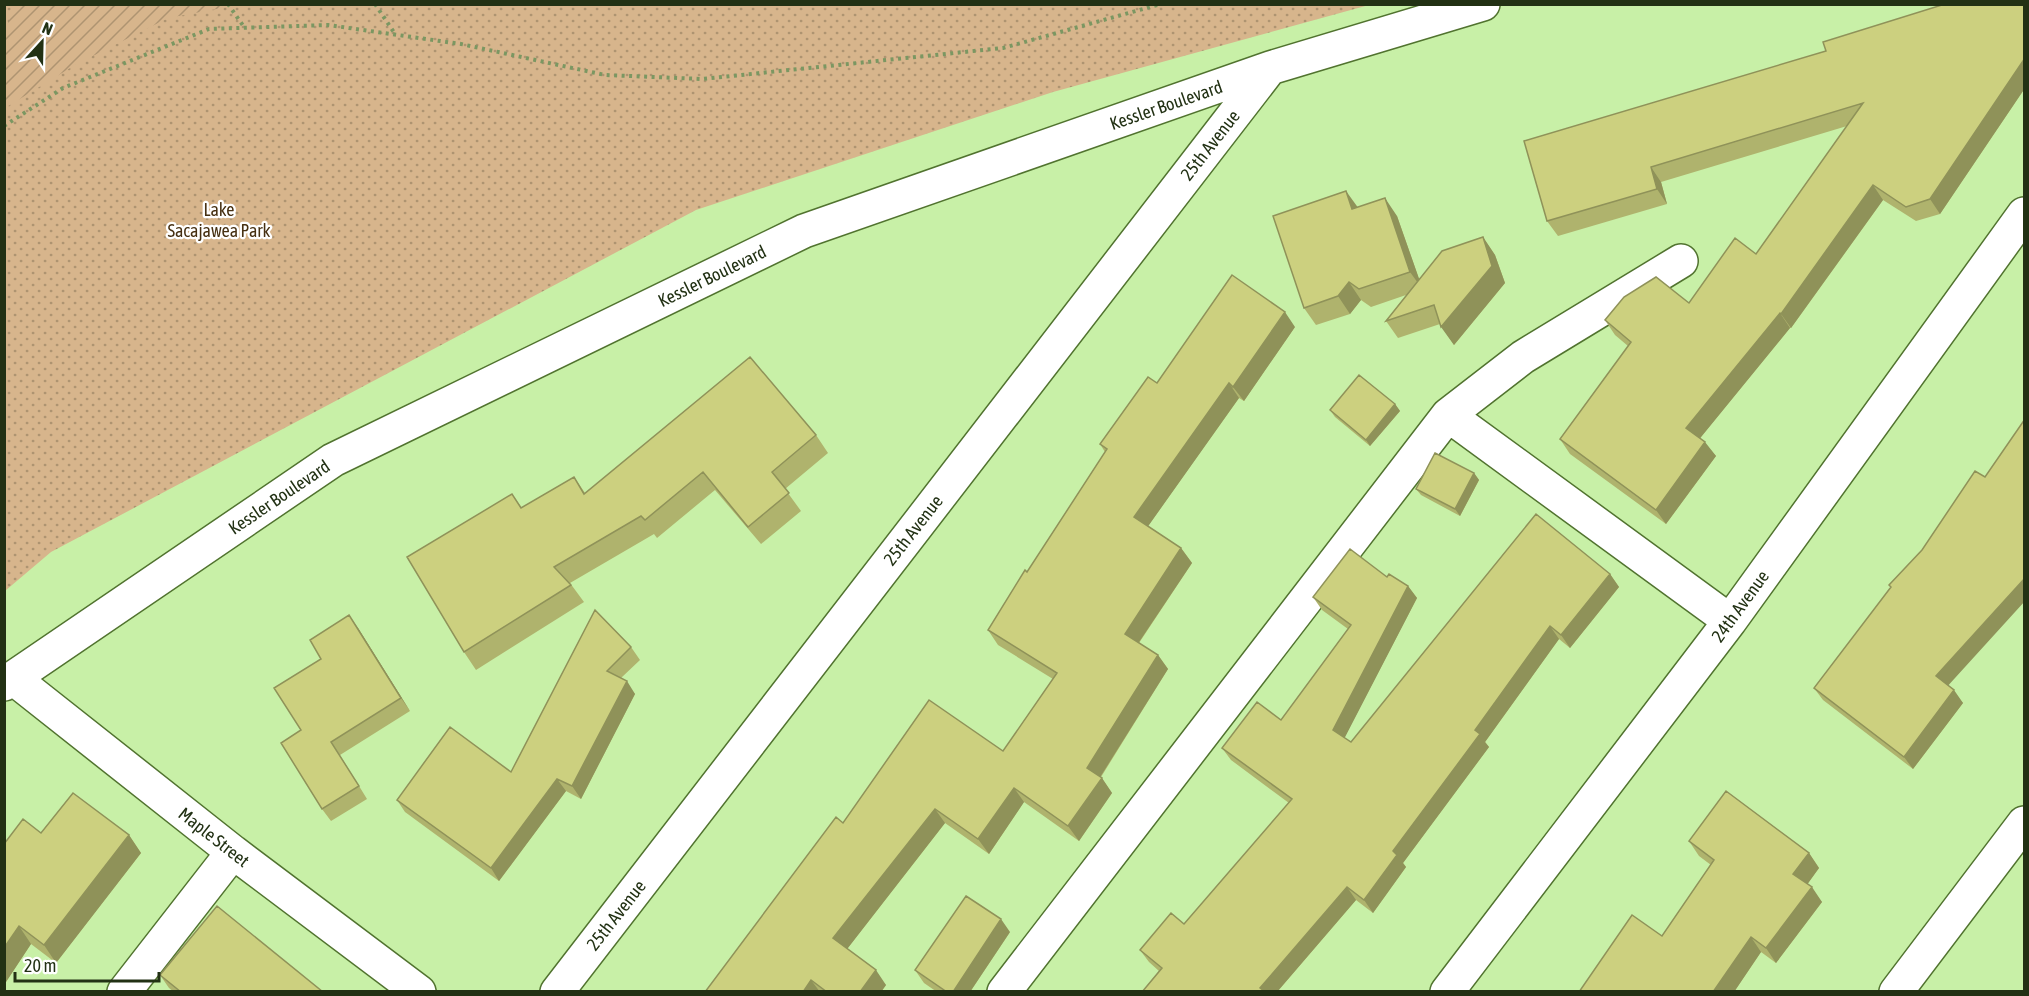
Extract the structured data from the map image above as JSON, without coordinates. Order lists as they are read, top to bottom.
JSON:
{
  "streets": {
    "street": [
      "Kessler Boulevard",
      "25th Avenue",
      "24th Avenue",
      "Maple Street"
    ]
  },
  "crossings": [
    ["Kessler Boulevard", "25th Avenue"],
    ["Kessler Boulevard", "Maple Street"]
  ],
  "parks": ["Lake Sacajawea Park"],
  "scale_bar": "20 m",
  "north": "top"
}
